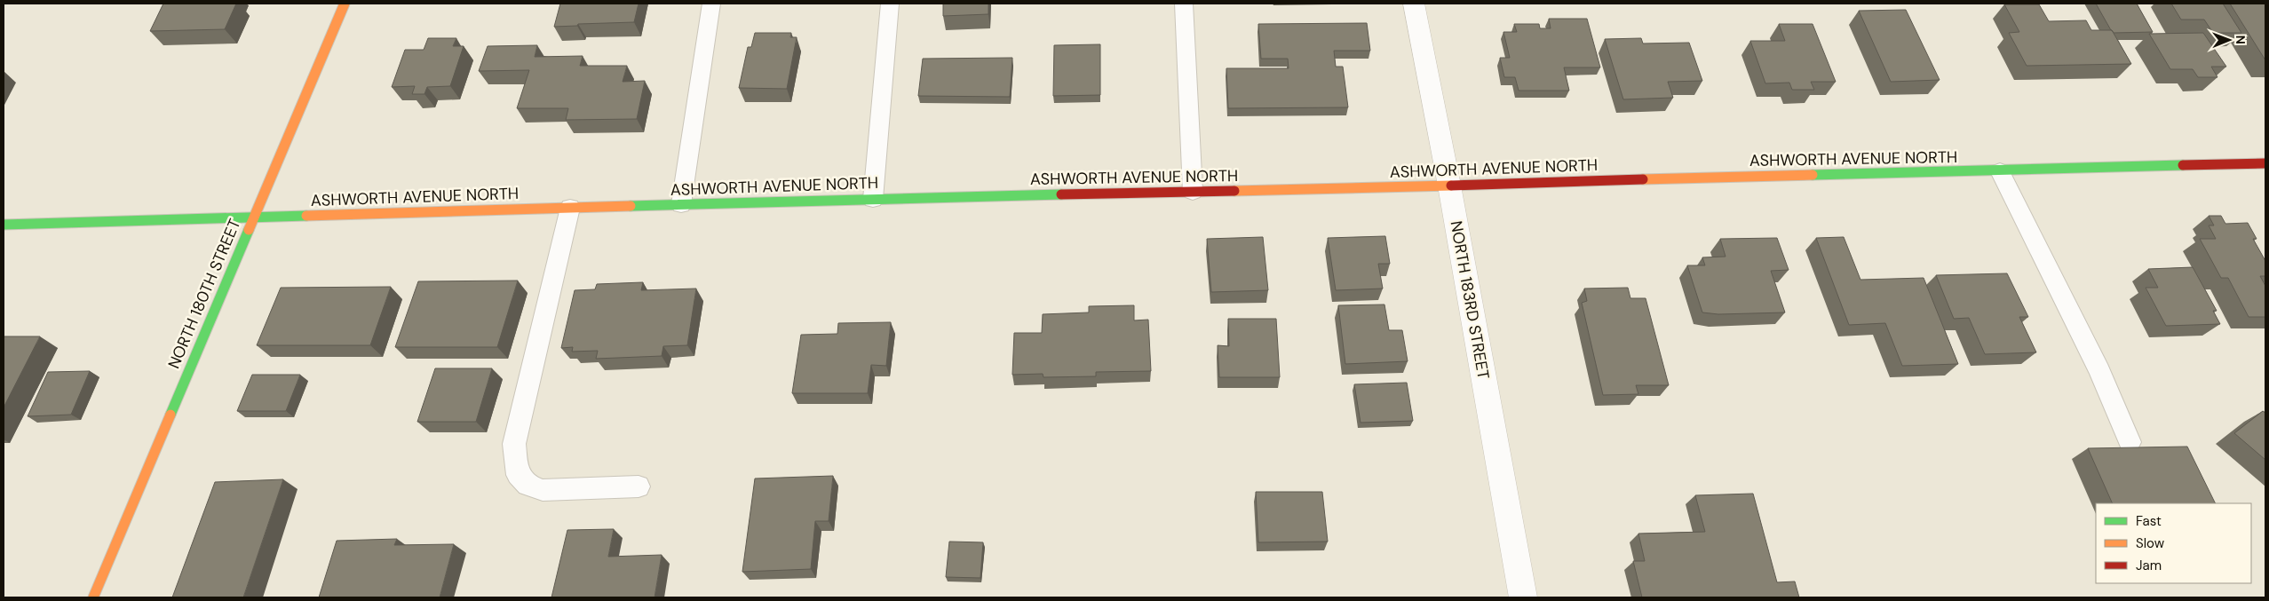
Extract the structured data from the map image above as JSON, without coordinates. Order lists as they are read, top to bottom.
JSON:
{
  "streets": {
    "street": ["ASHWORTH AVENUE NORTH", "NORTH 180TH STREET", "NORTH 183RD STREET"]
  },
  "crossings": [
    ["ASHWORTH AVENUE NORTH", "NORTH 180TH STREET"],
    ["ASHWORTH AVENUE NORTH", "NORTH 183RD STREET"]
  ],
  "legend": ["Fast", "Slow", "Jam"],
  "north": "right"
}
